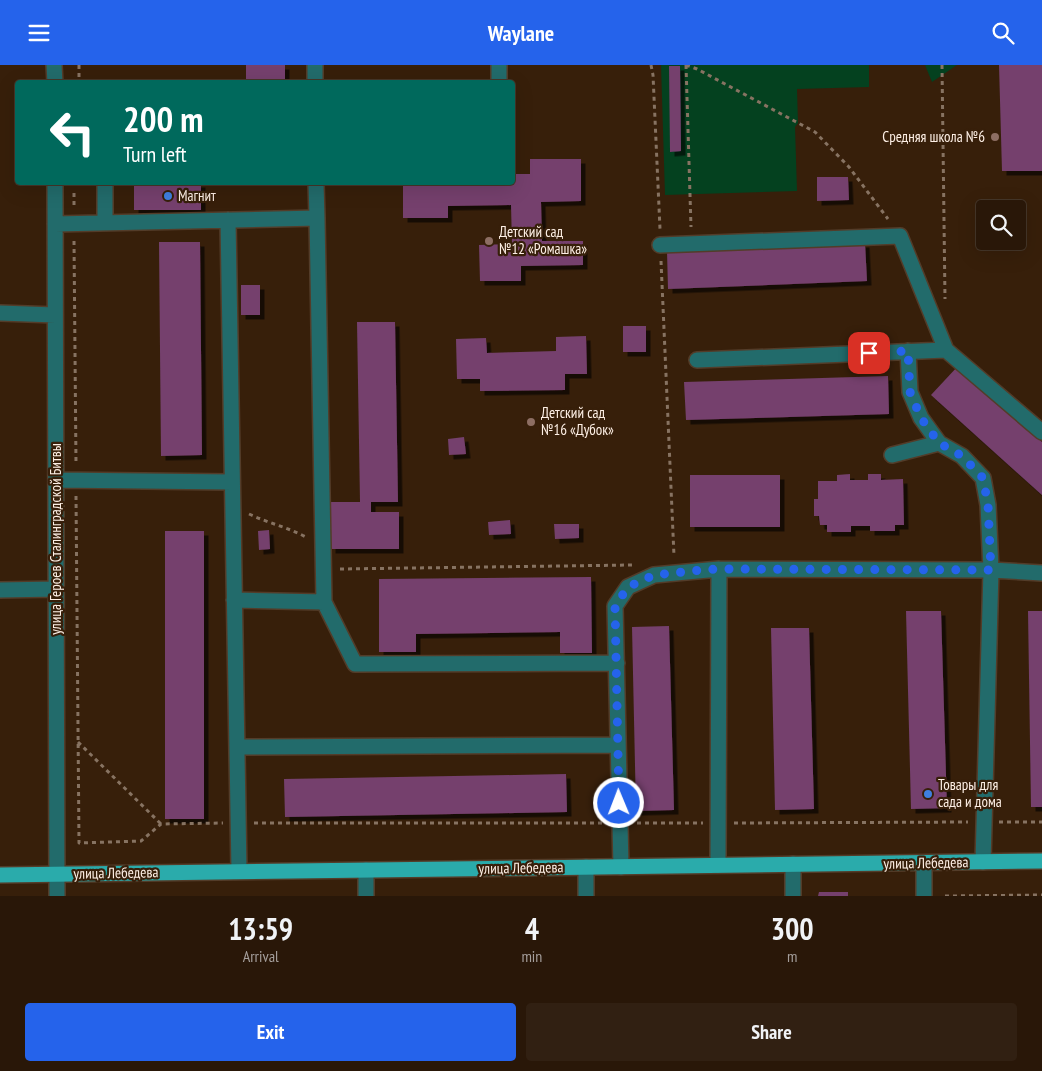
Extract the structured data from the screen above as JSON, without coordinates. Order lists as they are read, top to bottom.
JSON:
{
  "streets": {
    "main road": ["улица Лебедева"],
    "street": ["улица Героев Сталинградской Битвы"]
  },
  "crossings": [
    ["улица Героев Сталинградской Битвы", "улица Лебедева"]
  ],
  "places": [
    "Средняя школа №6",
    "Магнит",
    "Детский сад №12 «Ромашка»",
    "Детский сад №16 «Дубок»",
    "Товары для сада и дома"
  ],
  "page": {
    "header": "Waylane",
    "turn": ["200 m", "Turn left"],
    "eta": [
      "13:59",
      "Arrival",
      "4",
      "min",
      "300",
      "m"
    ],
    "buttons": ["Exit", "Share"]
  }
}
